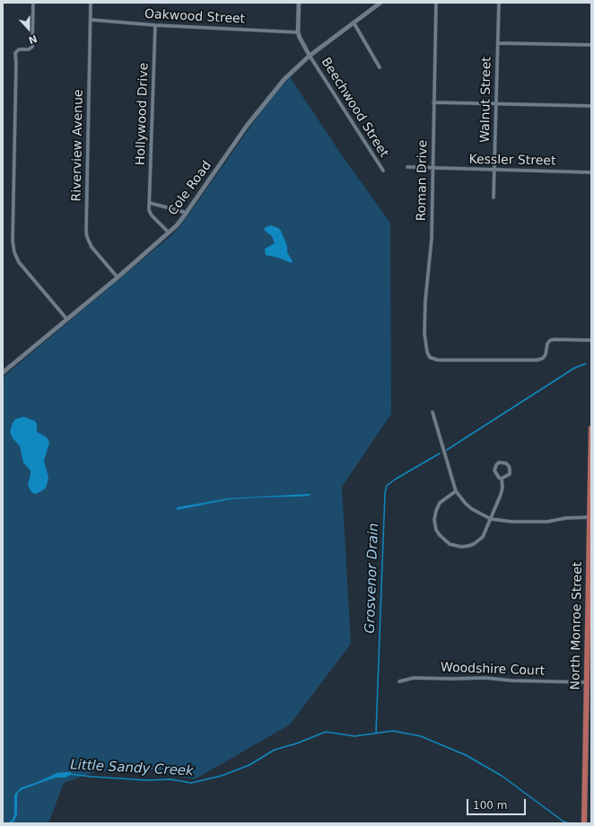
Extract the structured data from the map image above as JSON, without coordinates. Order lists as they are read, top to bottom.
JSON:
{
  "streets": {
    "main road": ["North Monroe Street"],
    "street": [
      "Oakwood Street",
      "Walnut Street",
      "Beechwood Street",
      "Hollywood Drive",
      "Riverview Avenue",
      "Kessler Street",
      "Roman Drive",
      "Cole Road",
      "Woodshire Court"
    ]
  },
  "crossings": [
    ["Oakwood Street", "Hollywood Drive"],
    ["Oakwood Street", "Riverview Avenue"],
    ["Walnut Street", "Kessler Street"],
    ["Beechwood Street", "Cole Road"],
    ["Hollywood Drive", "Cole Road"],
    ["Riverview Avenue", "Cole Road"],
    ["Kessler Street", "Roman Drive"],
    ["North Monroe Street", "Woodshire Court"]
  ],
  "water": ["Grosvenor Drain", "Little Sandy Creek"],
  "scale_bar": "100 m",
  "north": "bottom"
}
